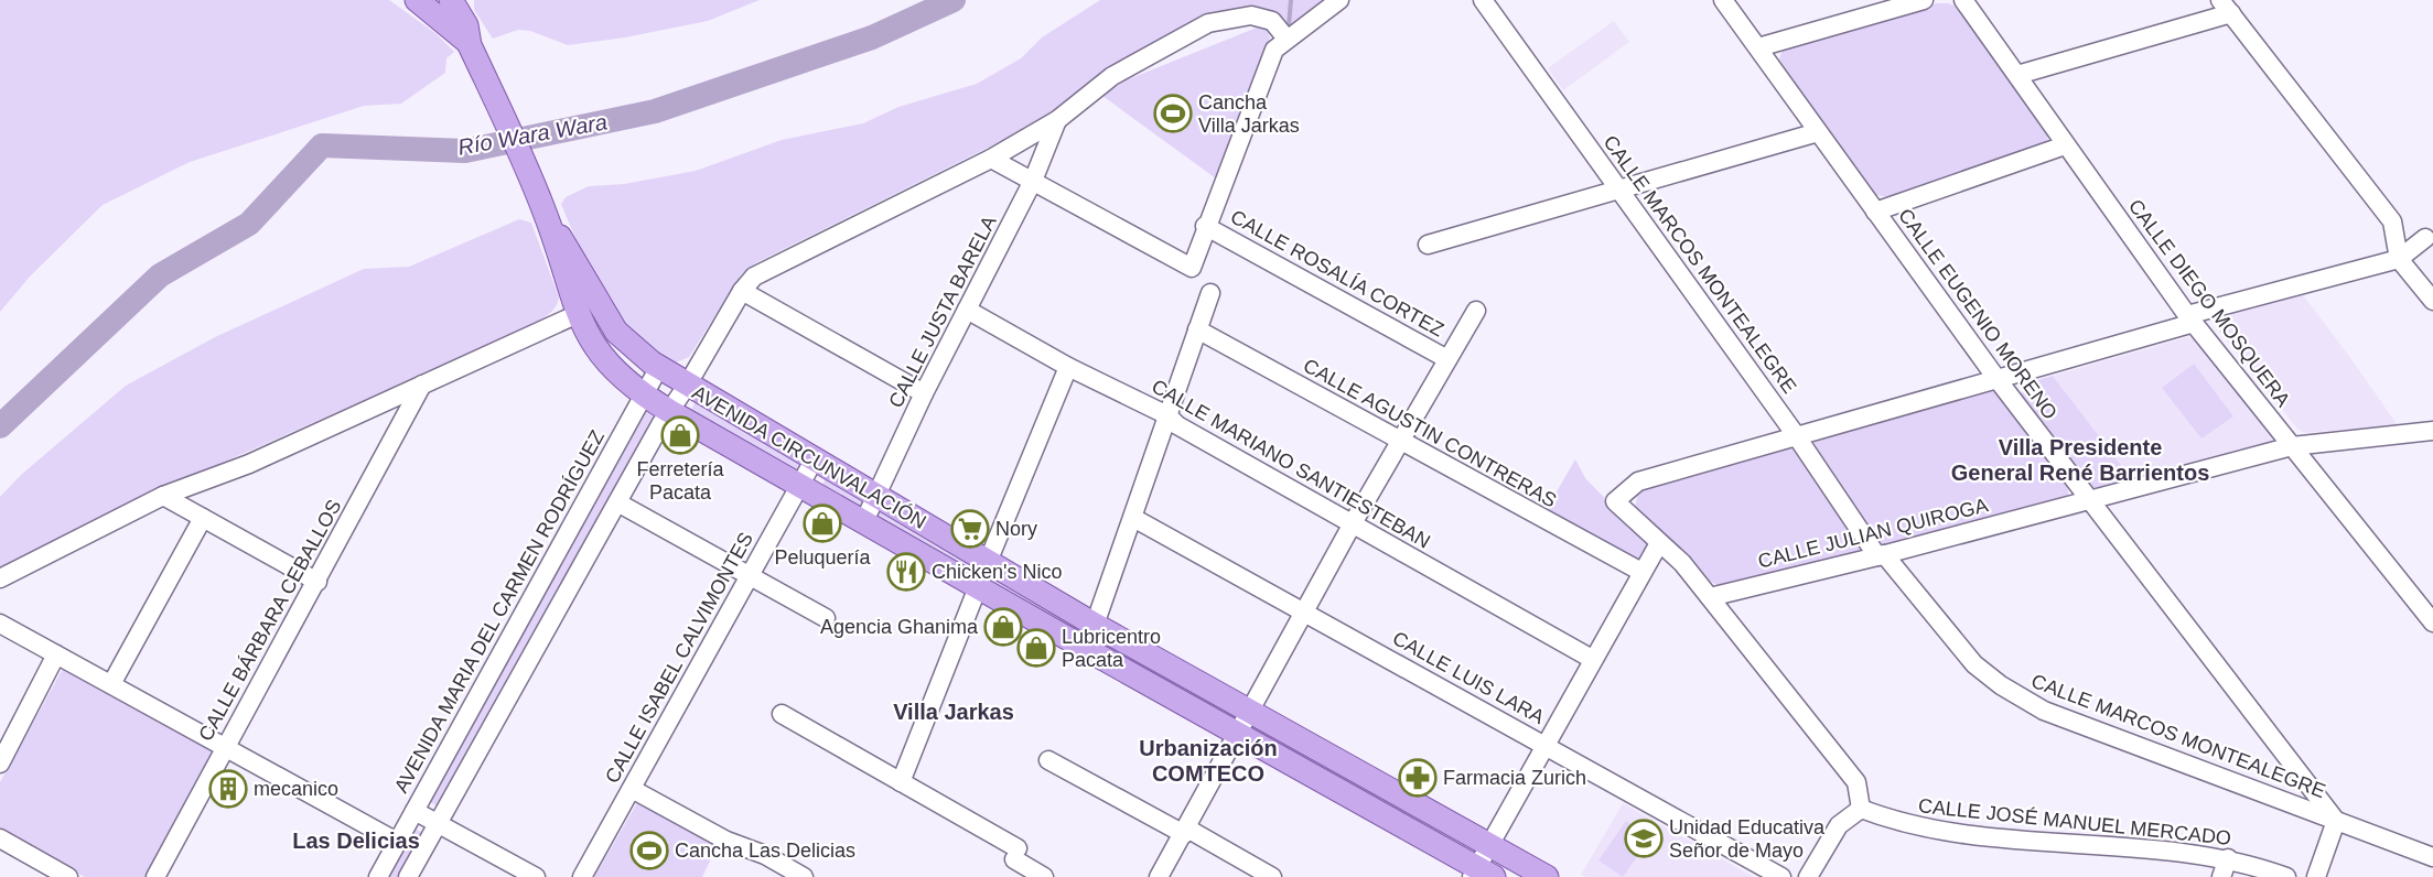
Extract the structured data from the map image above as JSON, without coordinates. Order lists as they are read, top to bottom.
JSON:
{
  "streets": {
    "main road": ["AVENIDA CIRCUNVALACIÓN"],
    "street": [
      "CALLE MARCOS MONTEALEGRE",
      "CALLE ROSALÍA CORTEZ",
      "CALLE DIEGO MOSQUERA",
      "CALLE JUSTA BARELA",
      "CALLE EUGENIO MORENO",
      "CALLE AGUSTIN CONTRERAS",
      "CALLE MARIANO SANTIESTEBAN",
      "CALLE JULIAN QUIROGA",
      "AVENIDA MARIA DEL CARMEN RODRÍGUEZ",
      "CALLE BÁRBARA CEBALLOS",
      "CALLE ISABEL CALVIMONTES",
      "CALLE LUIS LARA",
      "CALLE JOSÉ MANUEL MERCADO"
    ]
  },
  "crossings": [
    ["CALLE MARCOS MONTEALEGRE", "CALLE EUGENIO MORENO"],
    ["CALLE MARCOS MONTEALEGRE", "CALLE JULIAN QUIROGA"],
    ["CALLE DIEGO MOSQUERA", "CALLE JULIAN QUIROGA"],
    ["CALLE JUSTA BARELA", "AVENIDA CIRCUNVALACIÓN"],
    ["CALLE JUSTA BARELA", "CALLE MARIANO SANTIESTEBAN"],
    ["CALLE EUGENIO MORENO", "CALLE JULIAN QUIROGA"],
    ["AVENIDA CIRCUNVALACIÓN", "AVENIDA MARIA DEL CARMEN RODRÍGUEZ"],
    ["AVENIDA CIRCUNVALACIÓN", "CALLE ISABEL CALVIMONTES"]
  ],
  "districts": [
    "Villa Presidente General René Barrientos",
    "Villa Jarkas",
    "Urbanización COMTECO",
    "Las Delicias"
  ],
  "water": ["Río Wara Wara"],
  "places": {
    "sports": ["Cancha Villa Jarkas", "Cancha Las Delicias"],
    "shop": [
      "Ferretería Pacata",
      "Peluquería",
      "Agencia Ghanima",
      "Lubricentro Pacata"
    ],
    "supermarket": ["Nory"],
    "restaurant": ["Chicken's Nico"],
    "pharmacy": ["Farmacia Zurich"],
    "building": ["mecanico"],
    "school or university": ["Unidad Educativa Señor de Mayo"]
  }
}
